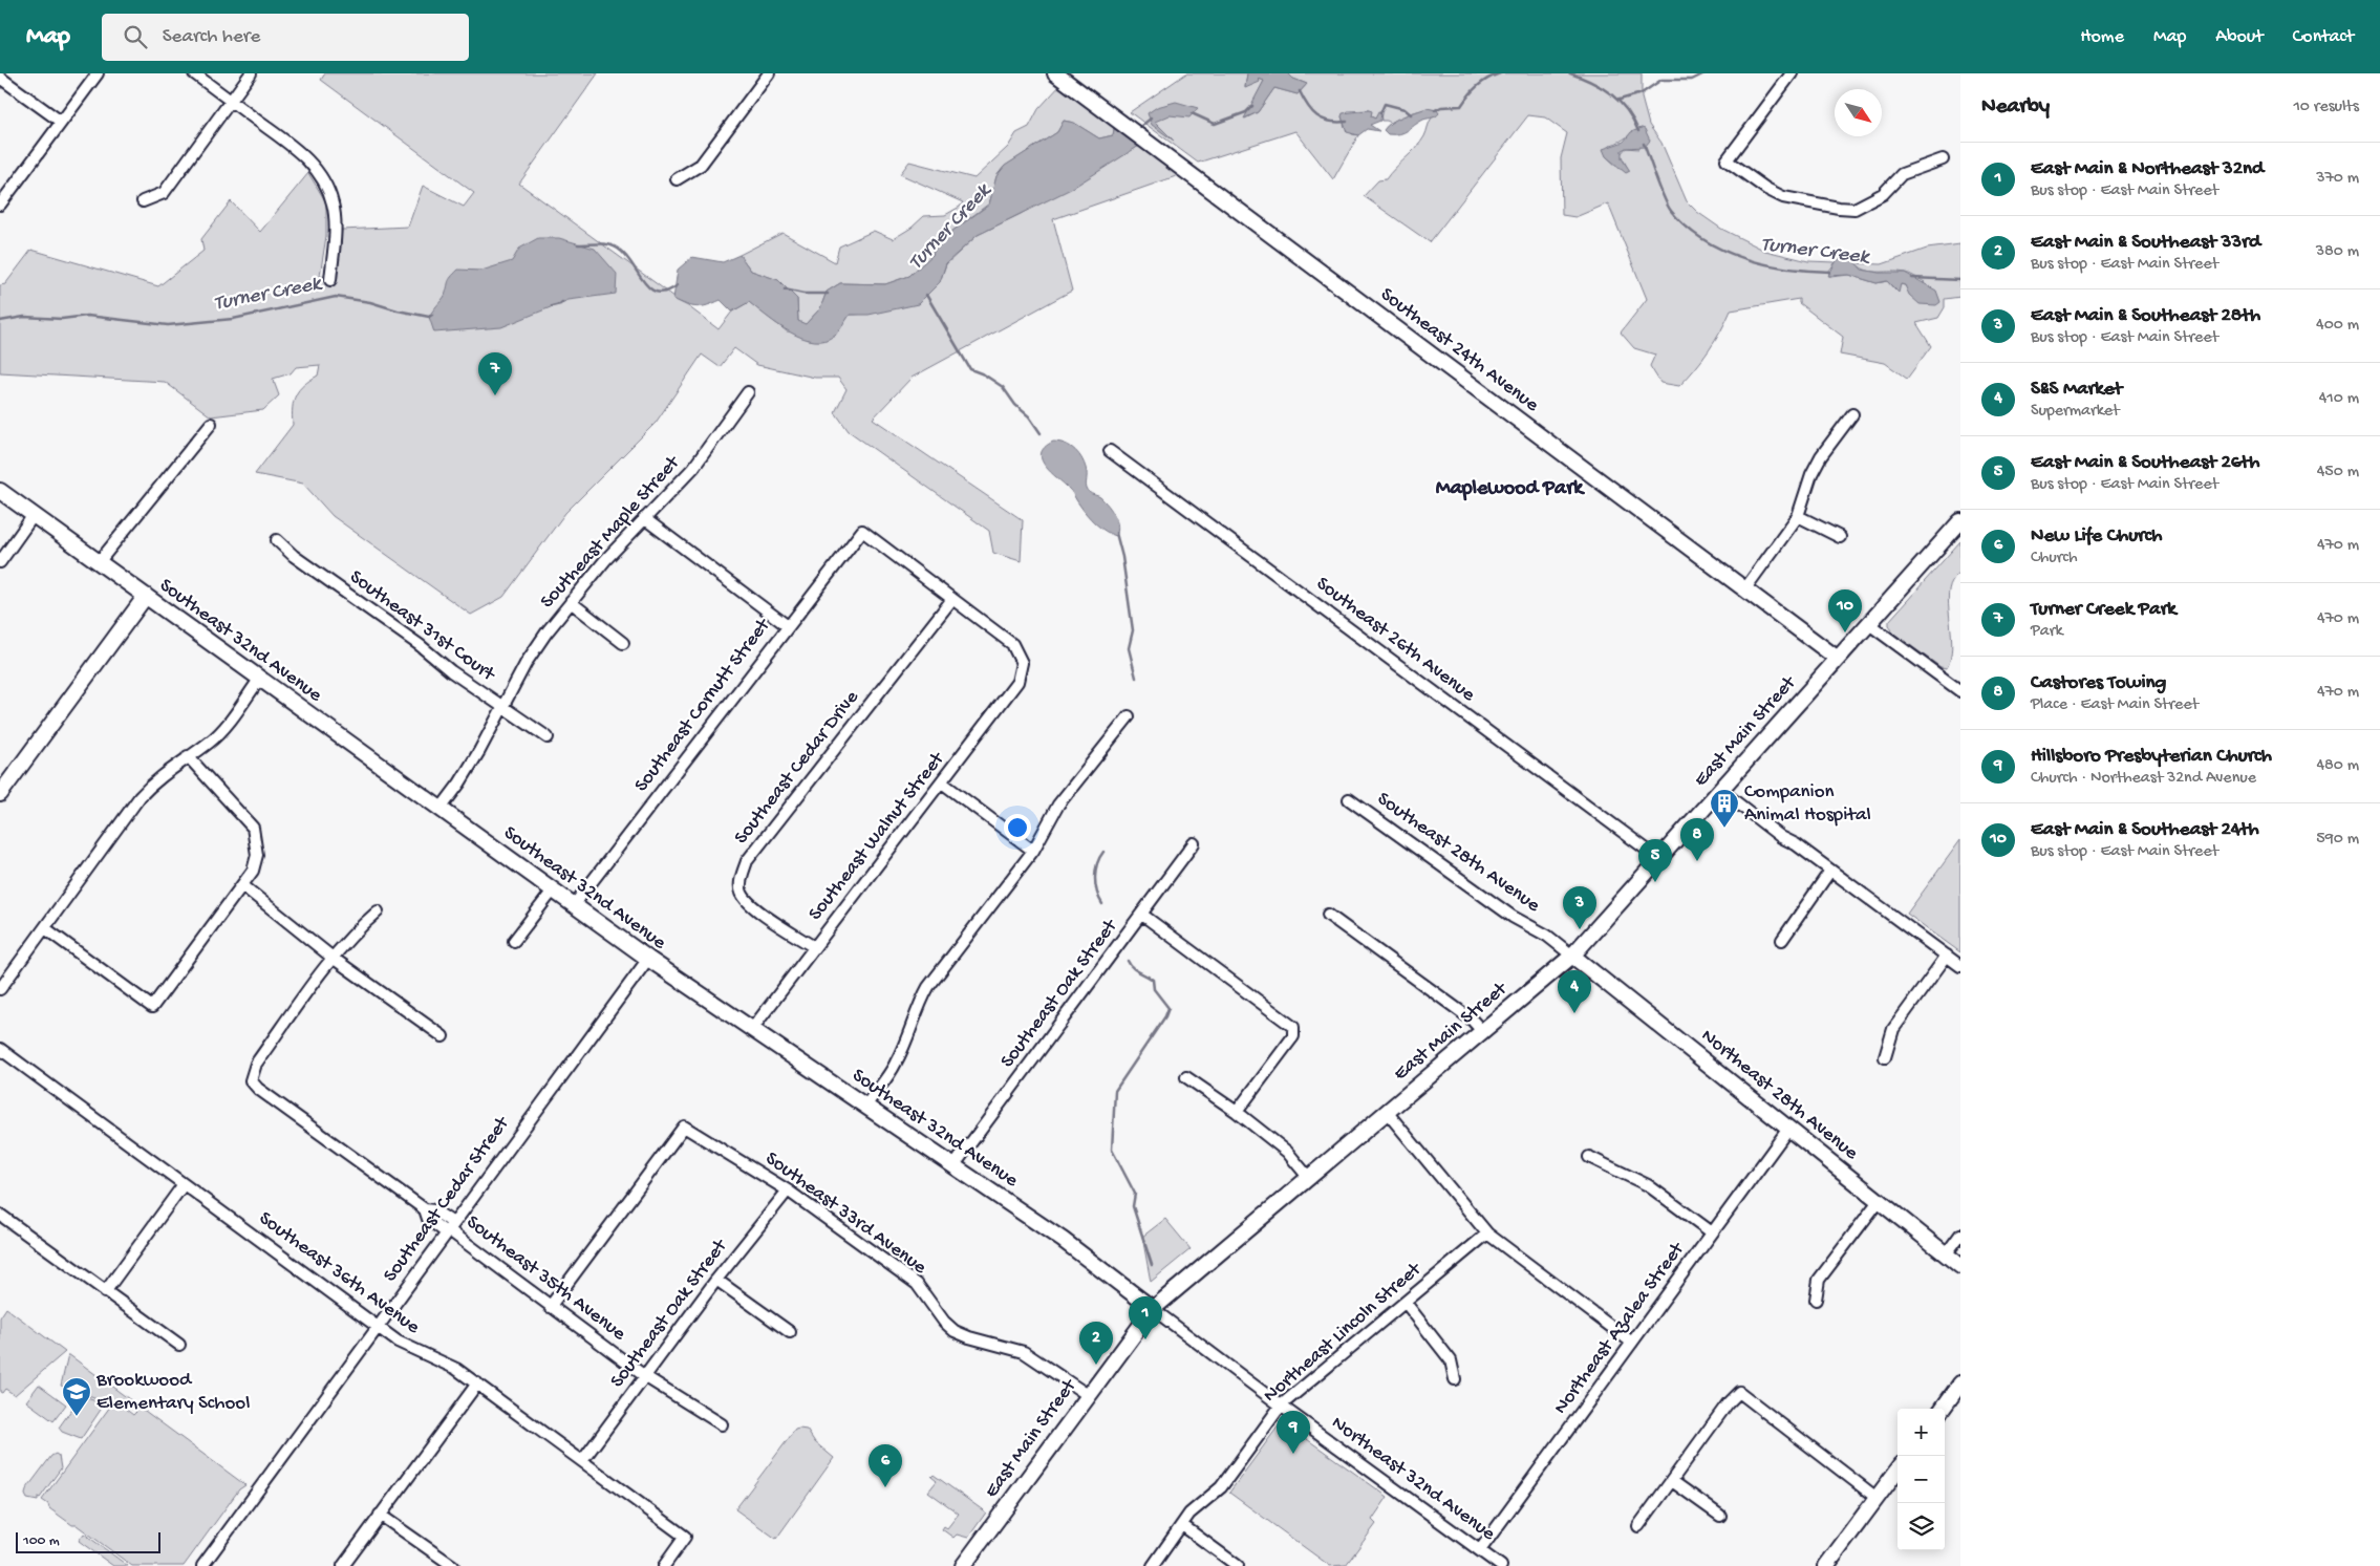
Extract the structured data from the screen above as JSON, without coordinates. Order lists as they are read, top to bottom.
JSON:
{
  "streets": {
    "main road": [
      "Southeast 24th Avenue",
      "Southeast 32nd Avenue",
      "East Main Street",
      "Northeast 28th Avenue"
    ],
    "street": [
      "Southeast Maple Street",
      "Southeast 31st Court",
      "Southeast 26th Avenue",
      "Southeast Cornutt Street",
      "Southeast Cedar Drive",
      "Southeast Walnut Street",
      "Southeast 28th Avenue",
      "Southeast Oak Street",
      "Southeast Cedar Street",
      "Southeast 33rd Avenue",
      "Southeast 36th Avenue",
      "Southeast 35th Avenue",
      "Northeast Azalea Street",
      "Northeast Lincoln Street",
      "Northeast 32nd Avenue"
    ]
  },
  "crossings": [
    ["Southeast 24th Avenue", "East Main Street"],
    ["Southeast Maple Street", "Southeast 31st Court"],
    ["Southeast Maple Street", "Southeast 32nd Avenue"],
    ["Southeast 26th Avenue", "East Main Street"],
    ["Southeast 32nd Avenue", "Southeast Cornutt Street"],
    ["Southeast 32nd Avenue", "East Main Street"],
    ["Southeast 32nd Avenue", "Southeast Walnut Street"],
    ["Southeast 32nd Avenue", "Southeast Oak Street"],
    ["Southeast 32nd Avenue", "Southeast Cedar Street"],
    ["Southeast 32nd Avenue", "Northeast 32nd Avenue"],
    ["Southeast Cornutt Street", "Southeast Cedar Drive"],
    ["Southeast Cornutt Street", "Southeast Walnut Street"],
    ["East Main Street", "Southeast 28th Avenue"],
    ["East Main Street", "Northeast 28th Avenue"],
    ["East Main Street", "Southeast 33rd Avenue"],
    ["East Main Street", "Northeast 32nd Avenue"],
    ["Southeast Cedar Drive", "Southeast Walnut Street"],
    ["Southeast 28th Avenue", "Northeast 28th Avenue"],
    ["Southeast Oak Street", "Southeast 33rd Avenue"],
    ["Southeast Oak Street", "Southeast 36th Avenue"],
    ["Southeast Oak Street", "Southeast 35th Avenue"],
    ["Northeast 28th Avenue", "Northeast Azalea Street"],
    ["Southeast Cedar Street", "Southeast 36th Avenue"],
    ["Southeast Cedar Street", "Southeast 35th Avenue"],
    ["Southeast 33rd Avenue", "Southeast 35th Avenue"],
    ["Northeast Azalea Street", "Northeast 32nd Avenue"],
    ["Northeast Lincoln Street", "Northeast 32nd Avenue"]
  ],
  "districts": ["Maplewood Park"],
  "water": ["Turner Creek"],
  "places": {
    "building": ["Companion Animal Hospital"],
    "school or university": ["Brookwood Elementary School"]
  },
  "scale_bar": "100 m",
  "north": "bottom right",
  "page": {
    "header": "Map",
    "search": "Search here",
    "nav": [
      "Home",
      "Map",
      "About",
      "Contact"
    ],
    "heading": ["Nearby", "10 results"],
    "list": [
      {
        "mark": "1",
        "name": "East Main & Northeast 32nd",
        "note": "Bus stop · East Main Street",
        "value": "370 m"
      },
      {
        "mark": "2",
        "name": "East Main & Southeast 33rd",
        "note": "Bus stop · East Main Street",
        "value": "380 m"
      },
      {
        "mark": "3",
        "name": "East Main & Southeast 28th",
        "note": "Bus stop · East Main Street",
        "value": "400 m"
      },
      {
        "mark": "4",
        "name": "S&S Market",
        "note": "Supermarket",
        "value": "410 m"
      },
      {
        "mark": "5",
        "name": "East Main & Southeast 26th",
        "note": "Bus stop · East Main Street",
        "value": "450 m"
      },
      {
        "mark": "6",
        "name": "New Life Church",
        "note": "Church",
        "value": "470 m"
      },
      {
        "mark": "7",
        "name": "Turner Creek Park",
        "note": "Park",
        "value": "470 m"
      },
      {
        "mark": "8",
        "name": "Castores Towing",
        "note": "Place · East Main Street",
        "value": "470 m"
      },
      {
        "mark": "9",
        "name": "Hillsboro Presbyterian Church",
        "note": "Church · Northeast 32nd Avenue",
        "value": "480 m"
      },
      {
        "mark": "10",
        "name": "East Main & Southeast 24th",
        "note": "Bus stop · East Main Street",
        "value": "590 m"
      }
    ],
    "pins": [
      "7",
      "10",
      "8",
      "5",
      "3",
      "4",
      "1",
      "2",
      "9",
      "6"
    ],
    "map_buttons": ["+", "−"],
    "scale": "100 m"
  }
}
